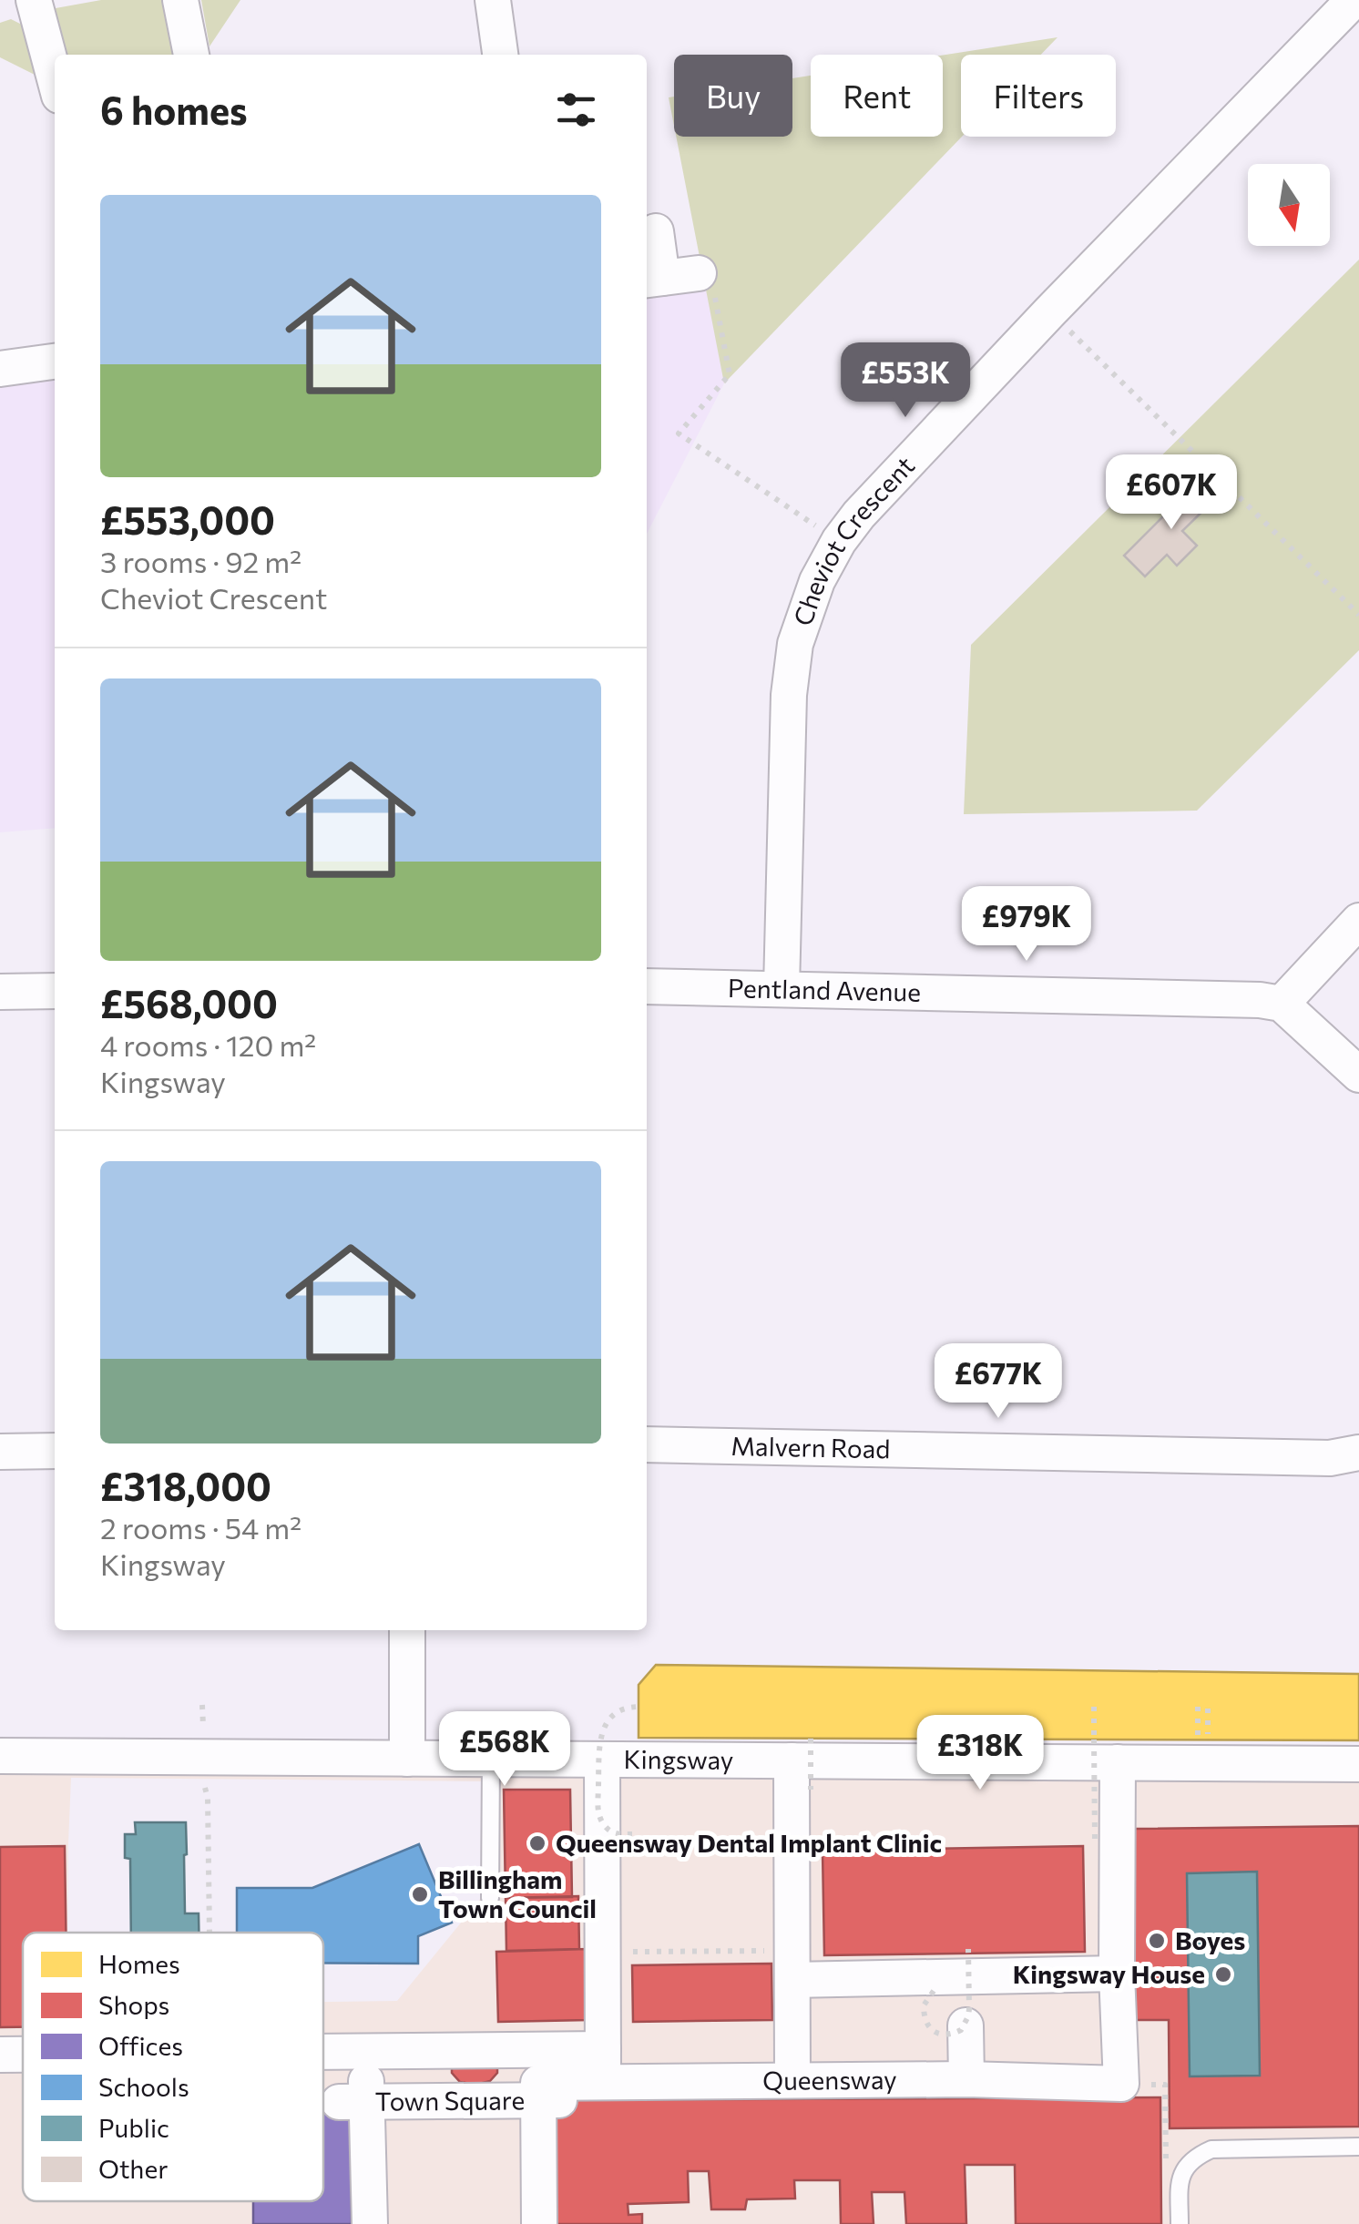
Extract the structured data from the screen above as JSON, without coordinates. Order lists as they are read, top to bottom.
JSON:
{
  "streets": {
    "street": [
      "Cheviot Crescent",
      "Pentland Avenue",
      "Malvern Road",
      "Kingsway",
      "Queensway",
      "Town Square"
    ]
  },
  "crossings": [
    ["Cheviot Crescent", "Pentland Avenue"],
    ["Queensway", "Town Square"]
  ],
  "places": [
    "Queensway Dental Implant Clinic",
    "Billingham Town Council",
    "Boyes",
    "Kingsway House"
  ],
  "legend": [
    "Homes",
    "Shops",
    "Offices",
    "Schools",
    "Public",
    "Other"
  ],
  "north": "bottom",
  "page": {
    "chip": ["Buy", "Rent", "Filters"],
    "heading": "6 homes",
    "list": [
      {
        "name": "£553,000",
        "note": "3 rooms · 92 m² · Cheviot Crescent"
      },
      {
        "name": "£568,000",
        "note": "4 rooms · 120 m² · Kingsway"
      },
      {
        "name": "£318,000",
        "note": "2 rooms · 54 m² · Kingsway"
      }
    ],
    "price": [
      "£553K",
      "£607K",
      "£979K",
      "£677K",
      "£568K",
      "£318K"
    ]
  }
}
